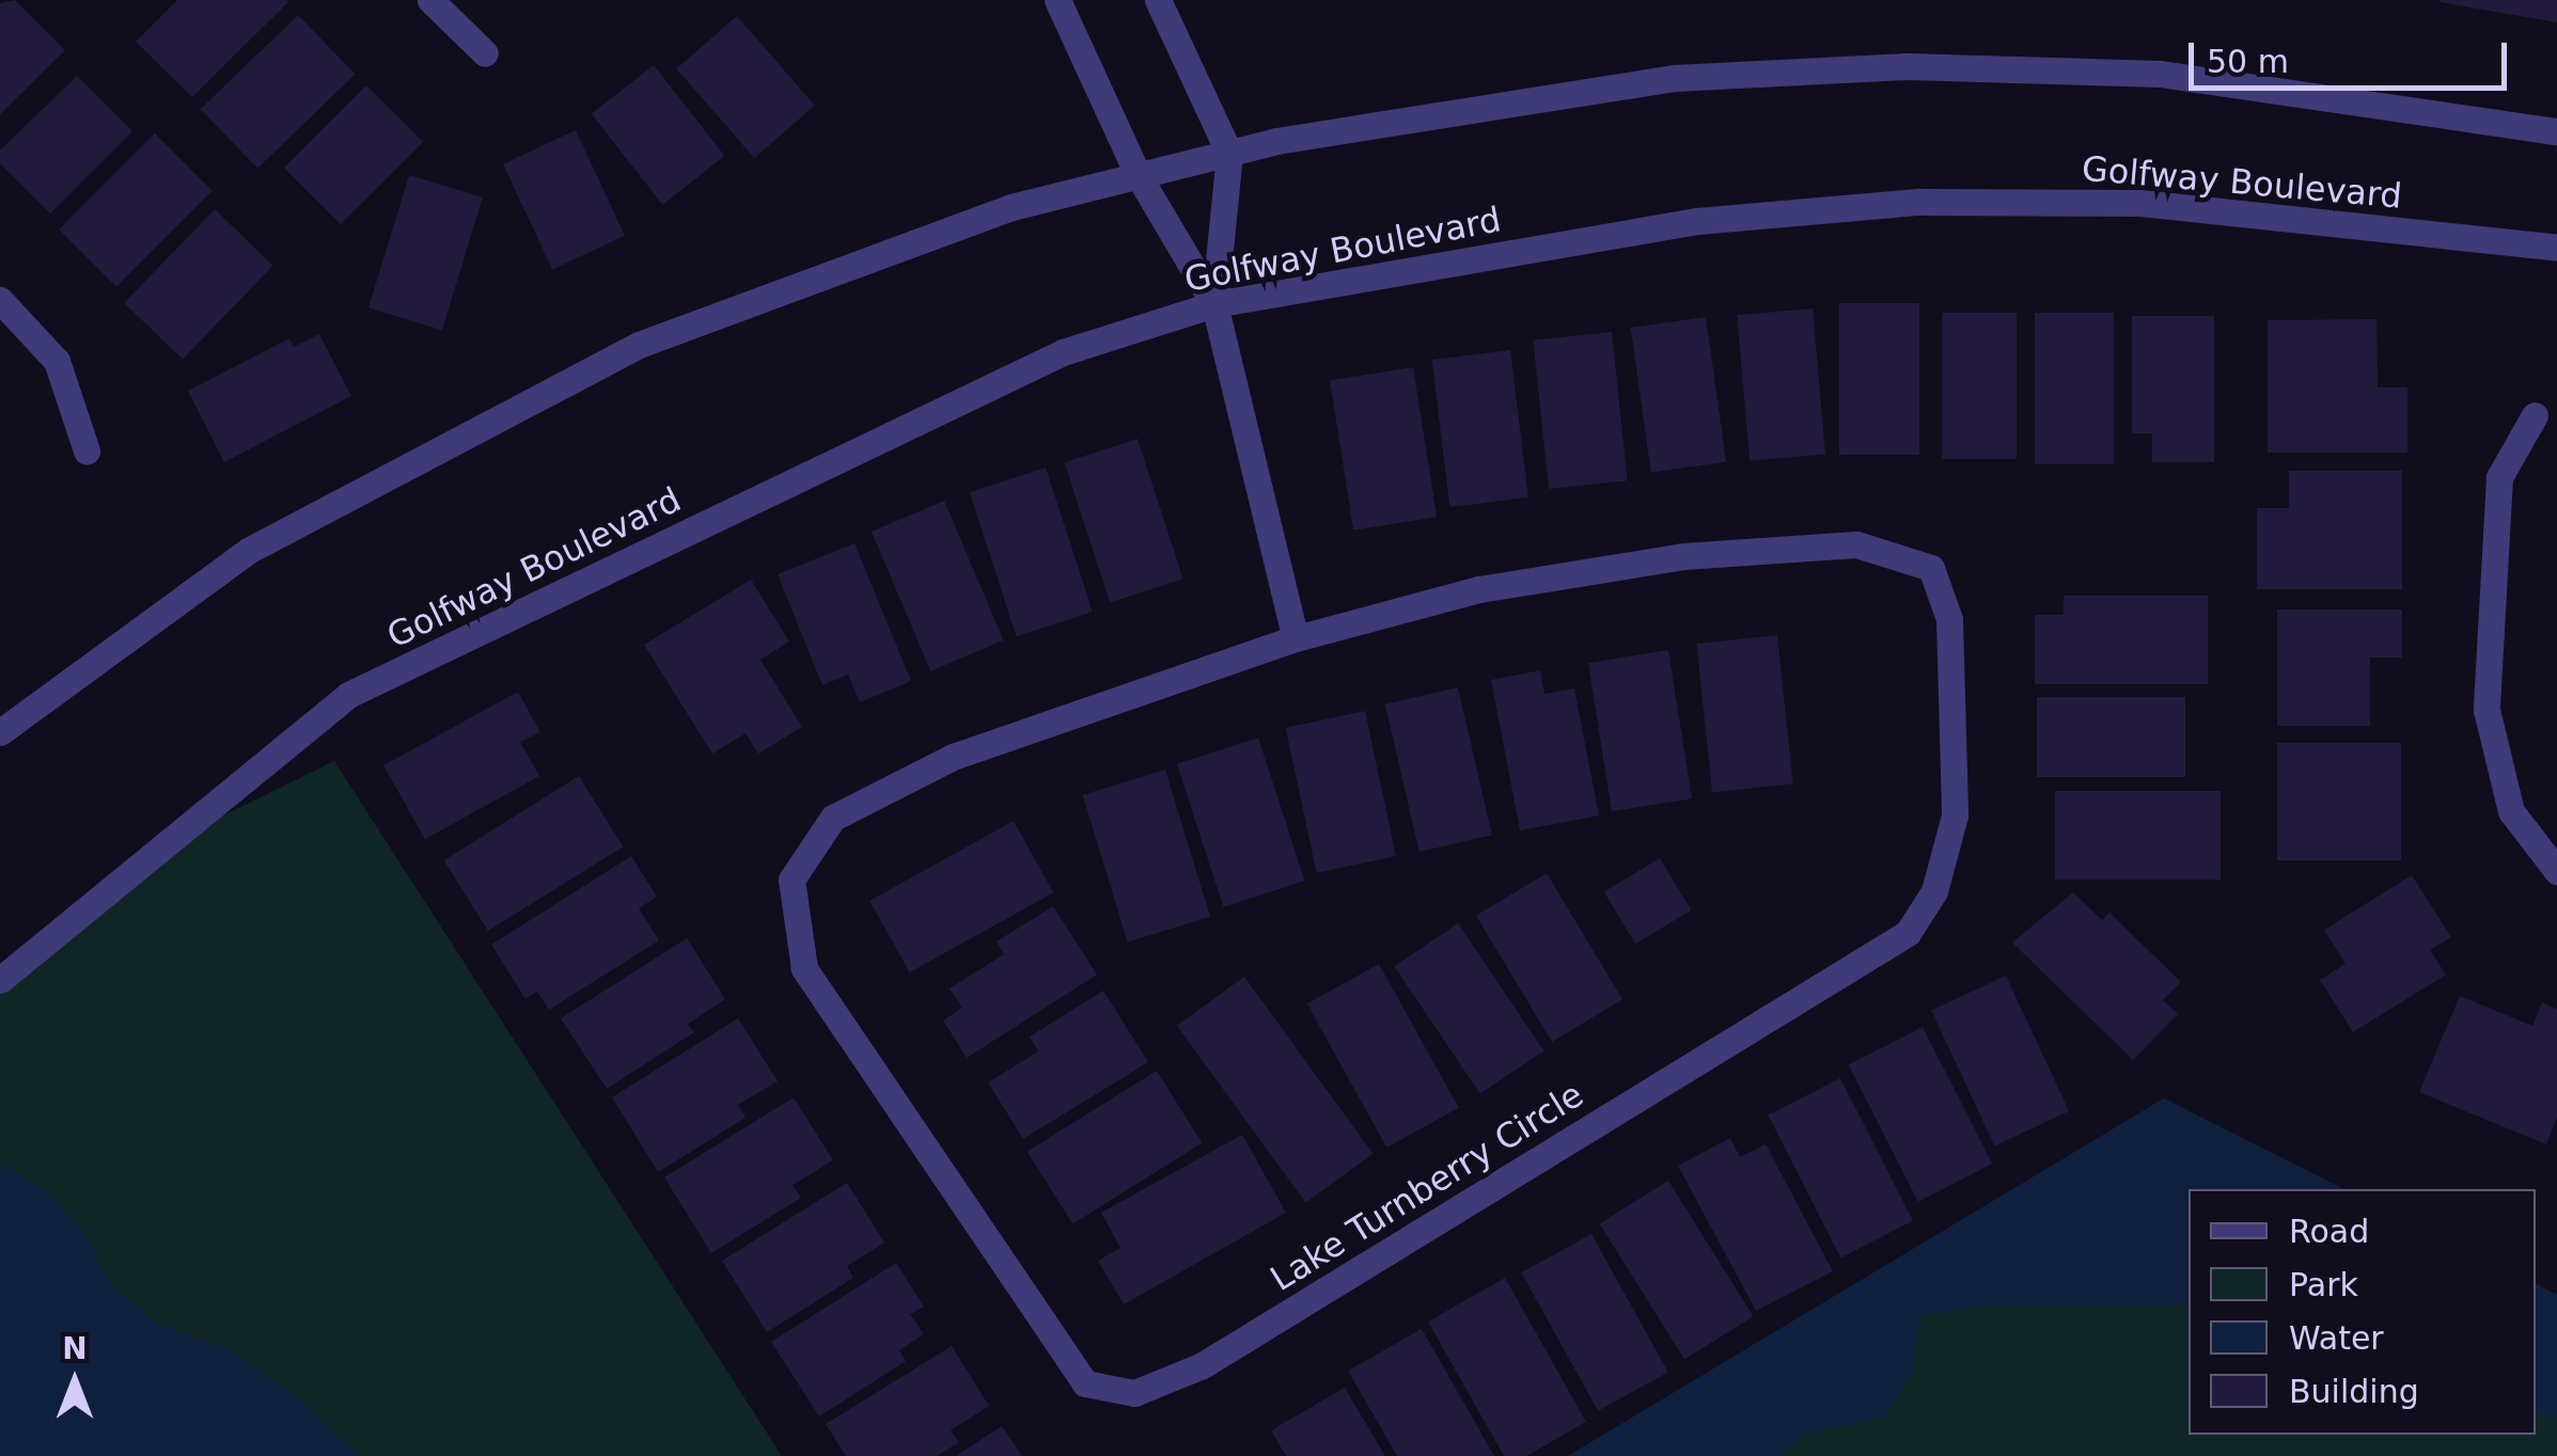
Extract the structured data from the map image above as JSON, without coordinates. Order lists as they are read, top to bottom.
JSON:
{
  "streets": {
    "street": ["Golfway Boulevard", "Lake Turnberry Circle"]
  },
  "legend": [
    "Road",
    "Park",
    "Water",
    "Building"
  ],
  "scale_bar": "50 m",
  "north": "top"
}
